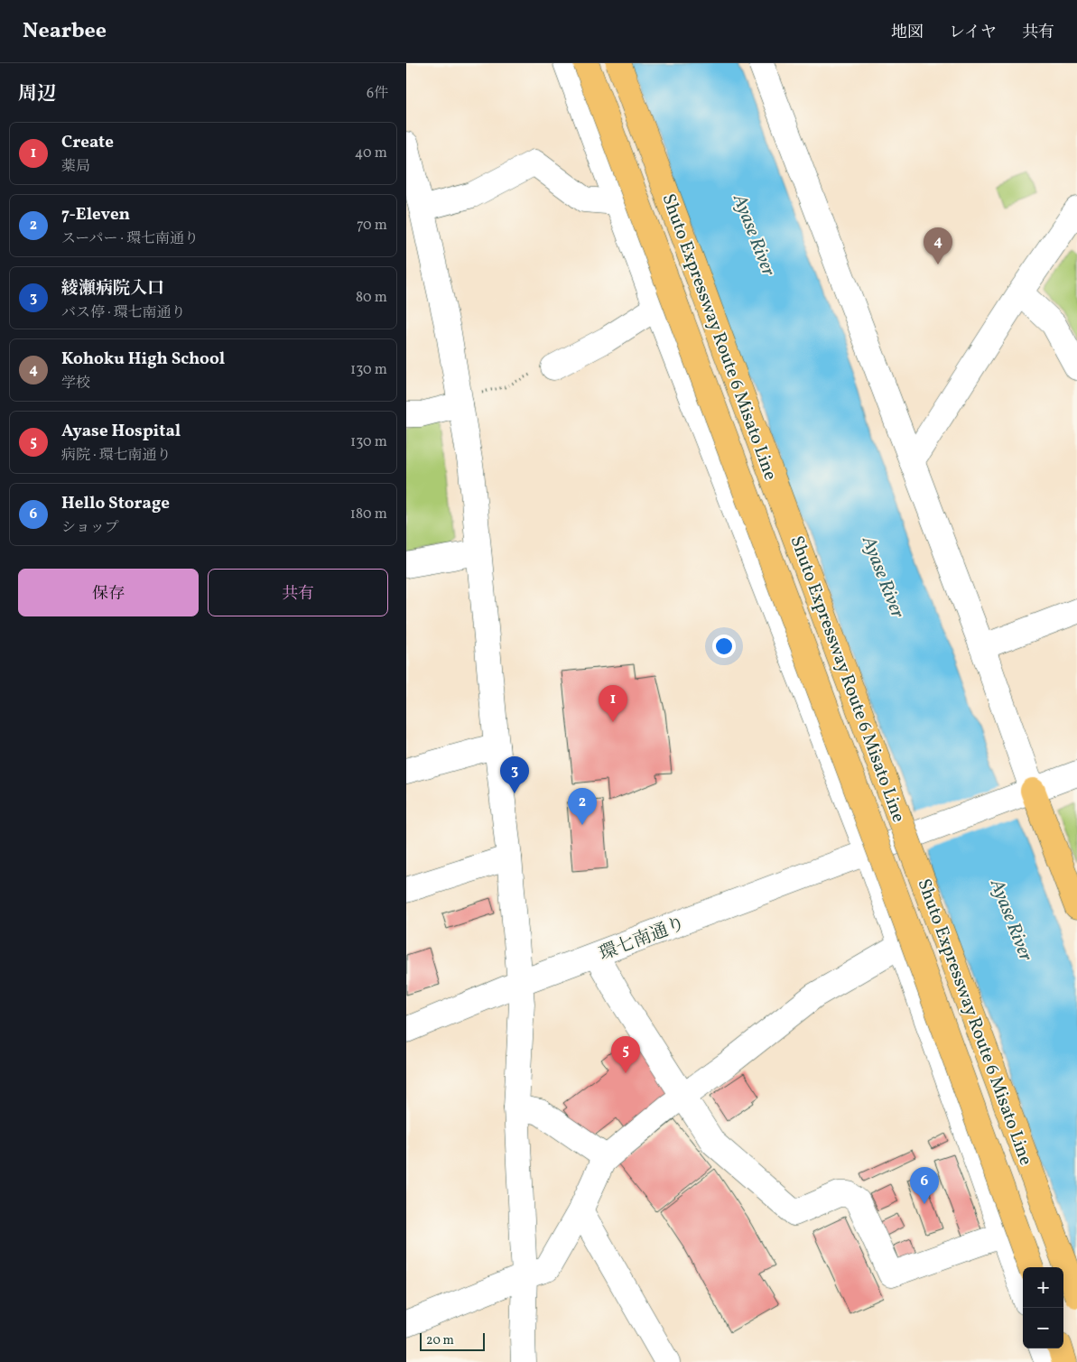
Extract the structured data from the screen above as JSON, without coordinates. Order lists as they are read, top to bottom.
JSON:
{
  "streets": {
    "main road": ["Shuto Expressway Route 6 Misato Line"],
    "street": ["環七南通り"]
  },
  "water": ["Ayase River"],
  "scale_bar": "20 m",
  "page": {
    "header": "Nearbee",
    "nav": ["地図", "レイヤ", "共有"],
    "heading": ["周辺", "6件"],
    "list": [
      {
        "mark": "1",
        "name": "Create",
        "note": "薬局",
        "value": "40 m"
      },
      {
        "mark": "2",
        "name": "7-Eleven",
        "note": "スーパー · 環七南通り",
        "value": "70 m"
      },
      {
        "mark": "3",
        "name": "綾瀬病院入口",
        "note": "バス停 · 環七南通り",
        "value": "80 m"
      },
      {
        "mark": "4",
        "name": "Kohoku High School",
        "note": "学校",
        "value": "130 m"
      },
      {
        "mark": "5",
        "name": "Ayase Hospital",
        "note": "病院 · 環七南通り",
        "value": "130 m"
      },
      {
        "mark": "6",
        "name": "Hello Storage",
        "note": "ショップ",
        "value": "180 m"
      }
    ],
    "pins": [
      "4",
      "1",
      "3",
      "2",
      "5",
      "6"
    ],
    "buttons": ["保存", "共有"],
    "map_buttons": ["+", "−"],
    "scale": "20 m"
  }
}
